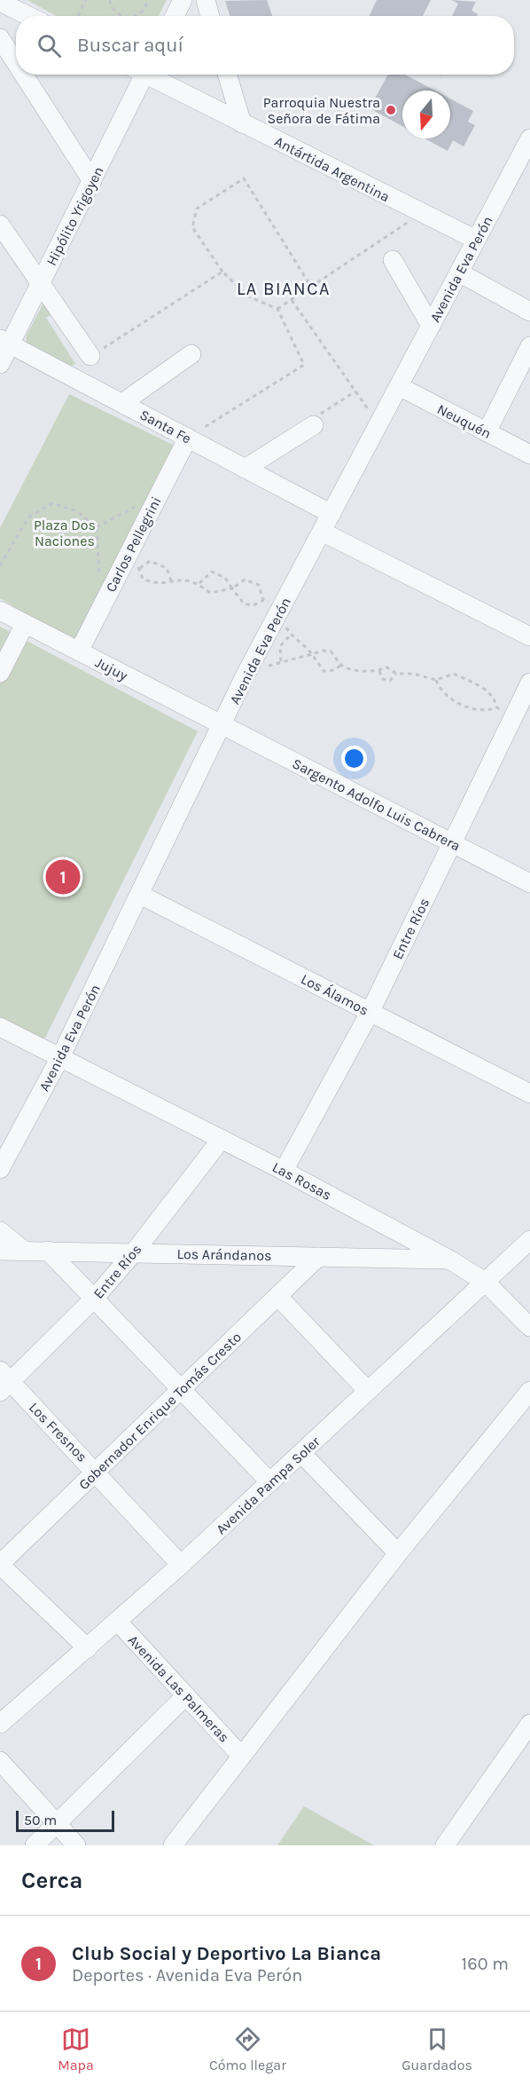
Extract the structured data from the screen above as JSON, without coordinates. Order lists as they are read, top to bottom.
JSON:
{
  "streets": {
    "street": [
      "Antártida Argentina",
      "Hipólito Yrigoyen",
      "Avenida Eva Perón",
      "Neuquén",
      "Santa Fe",
      "Carlos Pellegrini",
      "Jujuy",
      "Sargento Adolfo Luis Cabrera",
      "Entre Ríos",
      "Los Álamos",
      "Las Rosas",
      "Los Arándanos",
      "Gobernador Enrique Tomás Cresto",
      "Los Fresnos",
      "Avenida Pampa Soler",
      "Avenida Las Palmeras"
    ]
  },
  "crossings": [
    ["Antártida Argentina", "Avenida Eva Perón"],
    ["Hipólito Yrigoyen", "Santa Fe"],
    ["Avenida Eva Perón", "Neuquén"],
    ["Avenida Eva Perón", "Santa Fe"],
    ["Avenida Eva Perón", "Jujuy"],
    ["Avenida Eva Perón", "Sargento Adolfo Luis Cabrera"],
    ["Avenida Eva Perón", "Los Álamos"],
    ["Avenida Eva Perón", "Las Rosas"],
    ["Santa Fe", "Carlos Pellegrini"],
    ["Carlos Pellegrini", "Jujuy"],
    ["Jujuy", "Sargento Adolfo Luis Cabrera"],
    ["Sargento Adolfo Luis Cabrera", "Entre Ríos"],
    ["Entre Ríos", "Los Álamos"],
    ["Entre Ríos", "Las Rosas"],
    ["Entre Ríos", "Los Arándanos"],
    ["Entre Ríos", "Los Fresnos"],
    ["Las Rosas", "Los Arándanos"],
    ["Las Rosas", "Avenida Pampa Soler"],
    ["Los Arándanos", "Gobernador Enrique Tomás Cresto"],
    ["Gobernador Enrique Tomás Cresto", "Los Fresnos"],
    ["Los Fresnos", "Avenida Pampa Soler"],
    ["Avenida Pampa Soler", "Avenida Las Palmeras"]
  ],
  "districts": ["LA BIANCA"],
  "parks": ["Plaza Dos Naciones"],
  "places": ["Parroquia Nuestra Señora de Fátima"],
  "scale_bar": "50 m",
  "north": "bottom",
  "page": {
    "search": "Buscar aquí",
    "pins": "1",
    "scale": "50 m",
    "heading": "Cerca",
    "list": [
      {
        "mark": "1",
        "name": "Club Social y Deportivo La Bianca",
        "note": "Deportes · Avenida Eva Perón",
        "value": "160 m"
      }
    ],
    "nav": ["Mapa", "Cómo llegar", "Guardados"]
  }
}
